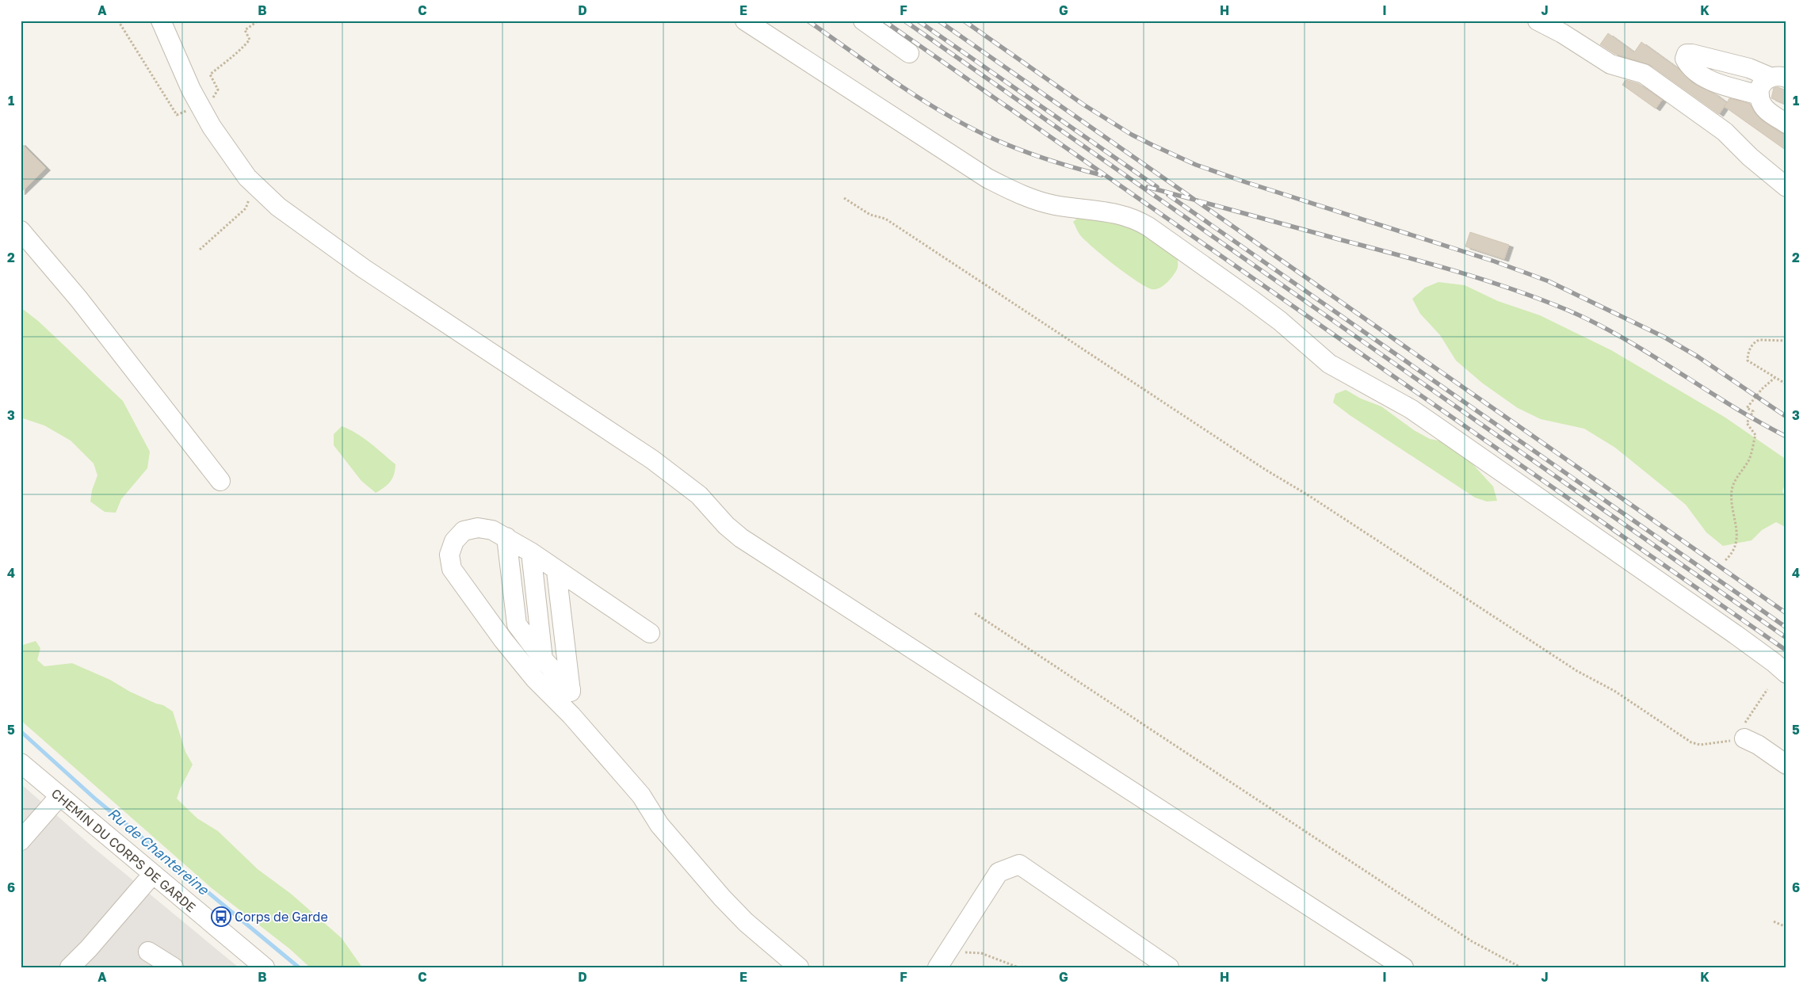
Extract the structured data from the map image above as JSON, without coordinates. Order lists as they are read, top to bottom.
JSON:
{
  "streets": {
    "street": ["CHEMIN DU CORPS DE GARDE"]
  },
  "water": ["Ru de Chantereine"],
  "places": {
    "bus stop": ["Corps de Garde"]
  },
  "grid": {
    "columns": [
      "A",
      "B",
      "C",
      "D",
      "E",
      "F",
      "G",
      "H",
      "I",
      "J",
      "K"
    ],
    "rows": [
      "1",
      "2",
      "3",
      "4",
      "5",
      "6"
    ]
  }
}
